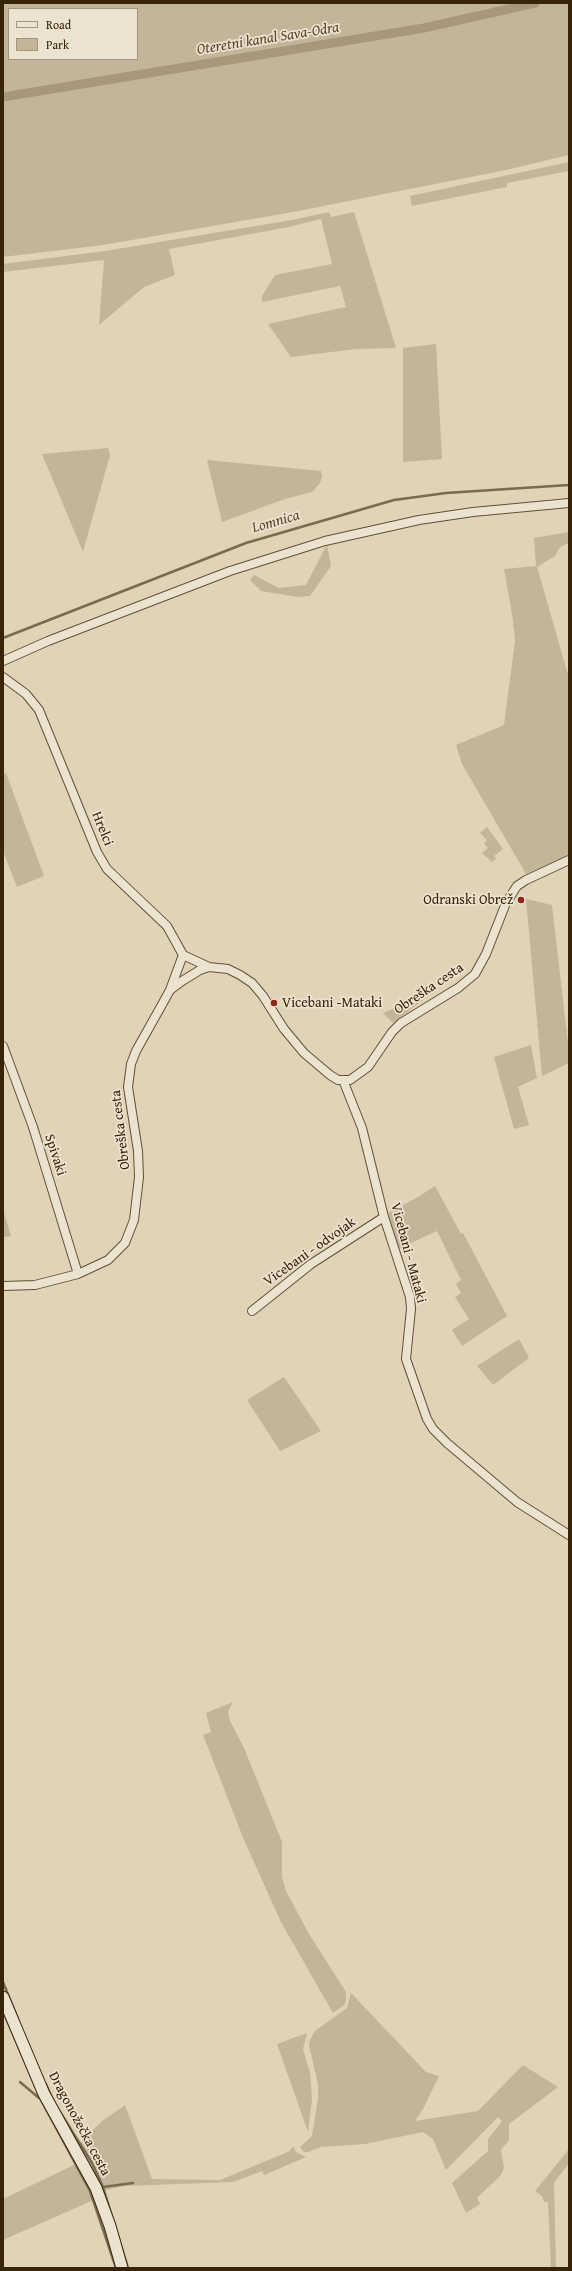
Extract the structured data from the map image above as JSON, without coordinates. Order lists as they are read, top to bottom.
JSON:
{
  "streets": {
    "main road": ["Dragonožečka cesta"],
    "street": [
      "Hrelci",
      "Obreška cesta",
      "Spivaki",
      "Vicebani - odvojak",
      "Vicebani - Mataki"
    ]
  },
  "crossings": [
    ["Obreška cesta", "Spivaki"],
    ["Obreška cesta", "Vicebani - Mataki"],
    ["Vicebani - odvojak", "Vicebani - Mataki"]
  ],
  "water": ["Oteretni kanal Sava-Odra", "Lomnica"],
  "places": ["Odranski Obrež", "Vicebani -Mataki"],
  "legend": ["Road", "Park"]
}
